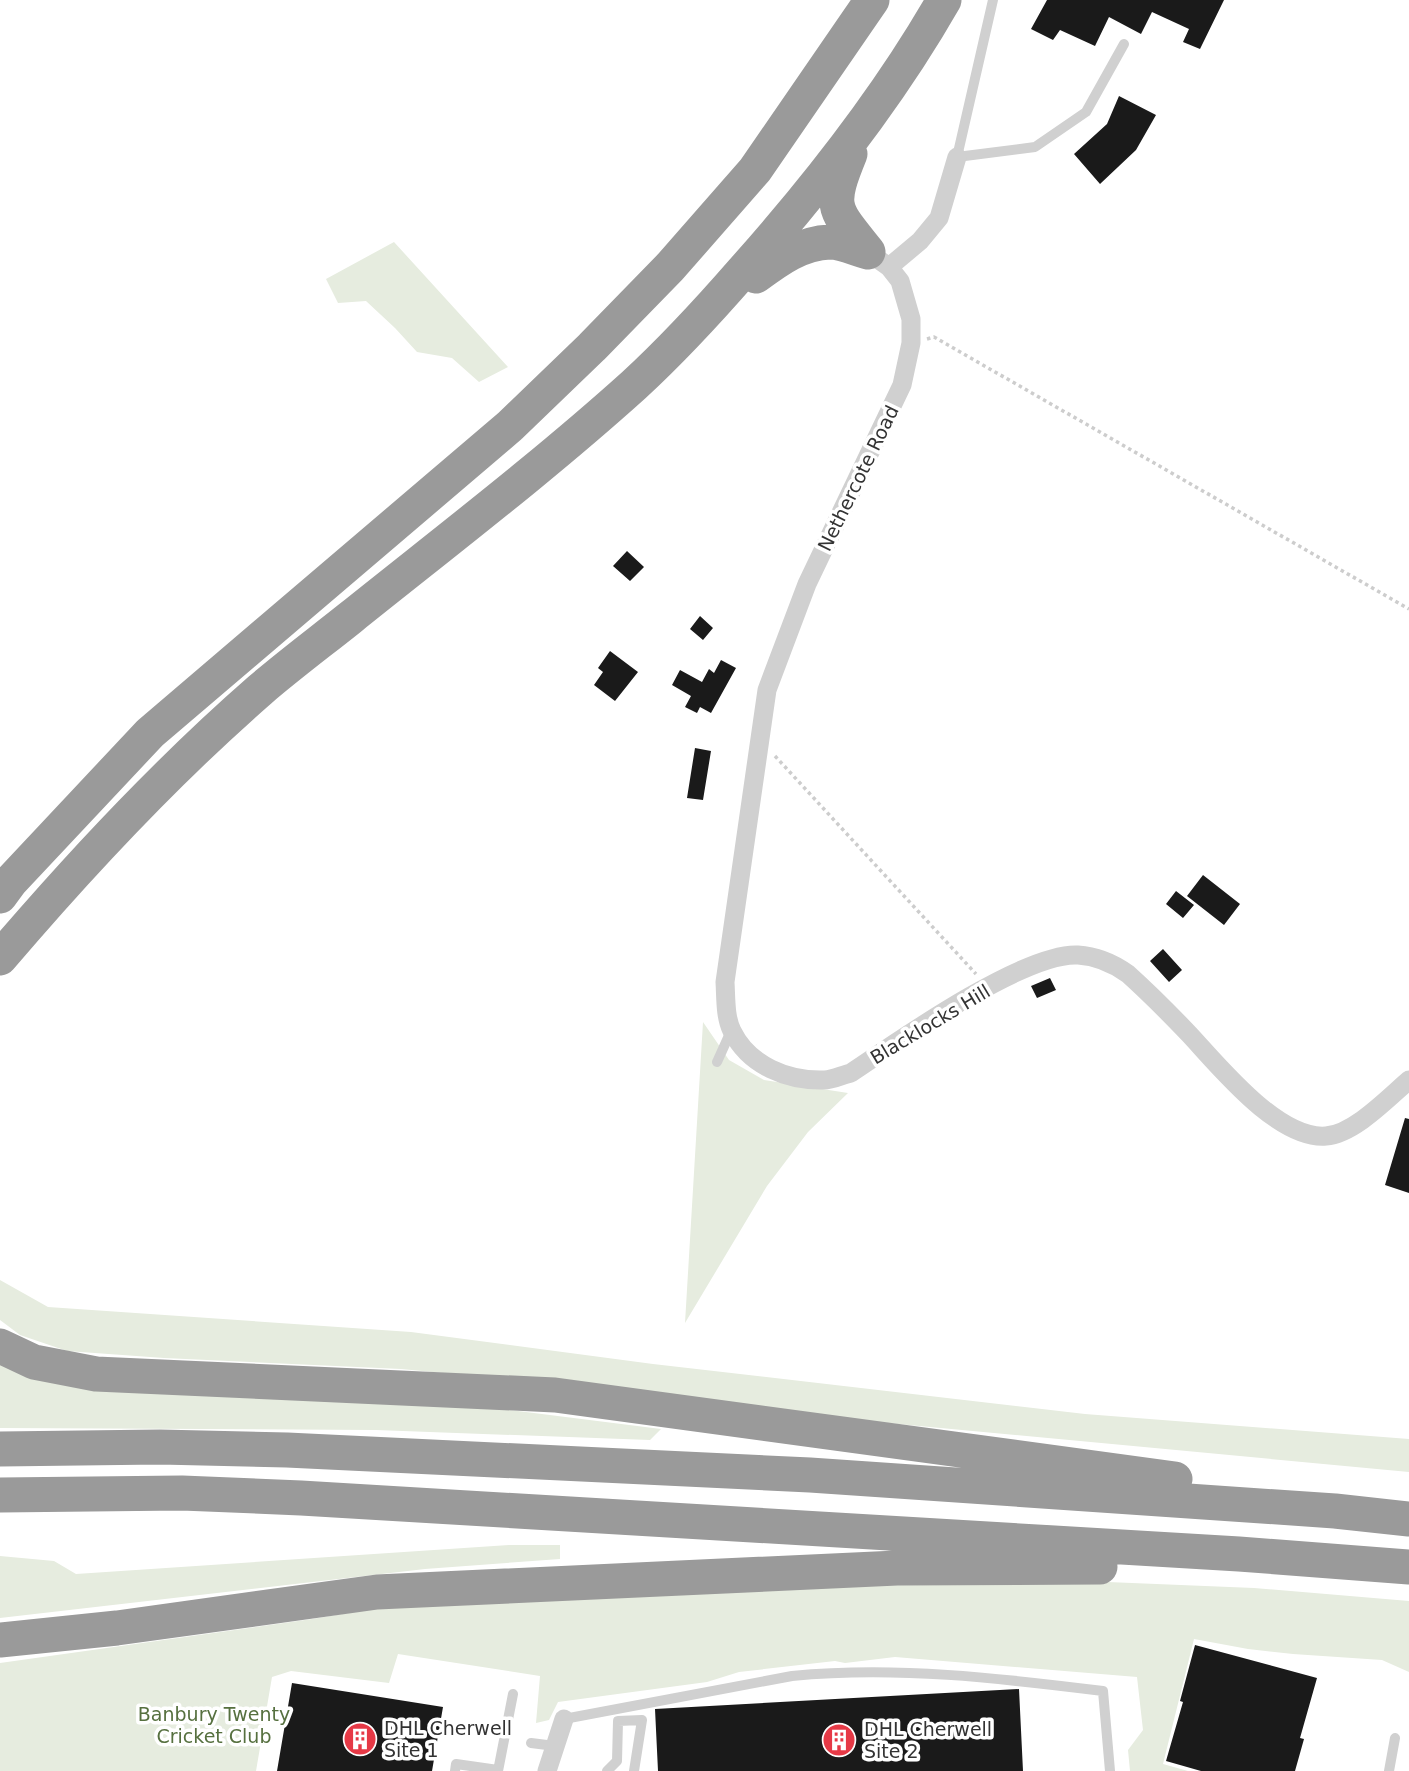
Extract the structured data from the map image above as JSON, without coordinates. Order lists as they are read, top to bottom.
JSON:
{
  "streets": {
    "street": ["Nethercote Road", "Blacklocks Hill"]
  },
  "crossings": [
    ["Nethercote Road", "Blacklocks Hill"]
  ],
  "parks": ["Banbury Twenty Cricket Club"],
  "places": {
    "building": ["DHL Cherwell Site 1", "DHL Cherwell Site 2"]
  }
}
